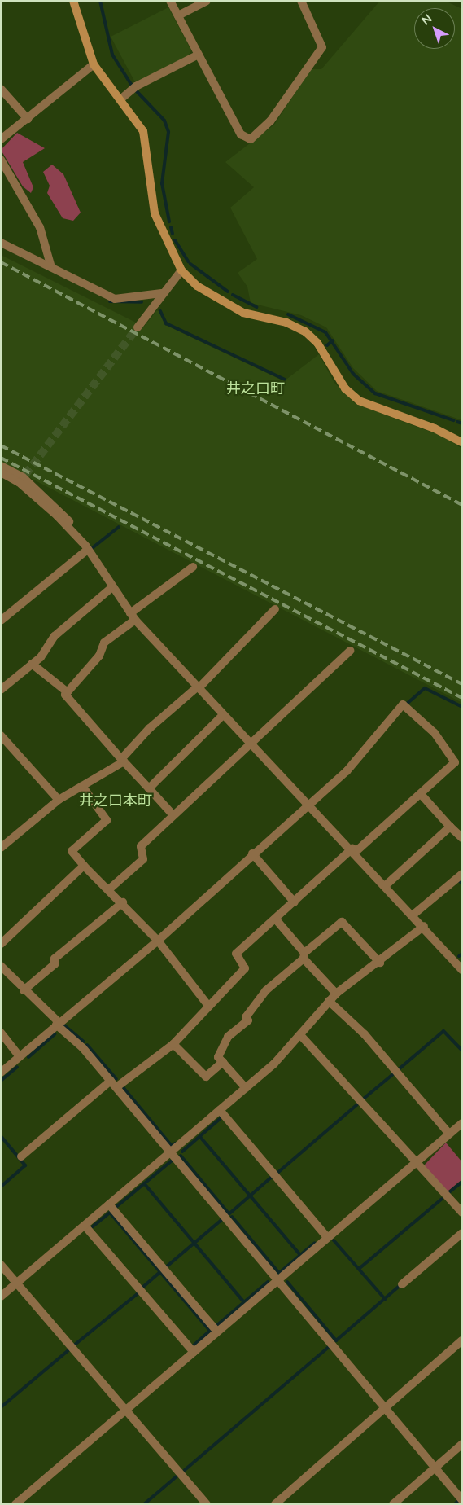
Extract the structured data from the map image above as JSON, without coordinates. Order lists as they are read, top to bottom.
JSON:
{
  "districts": ["井之口町", "井之口本町"],
  "north": "top left"
}
